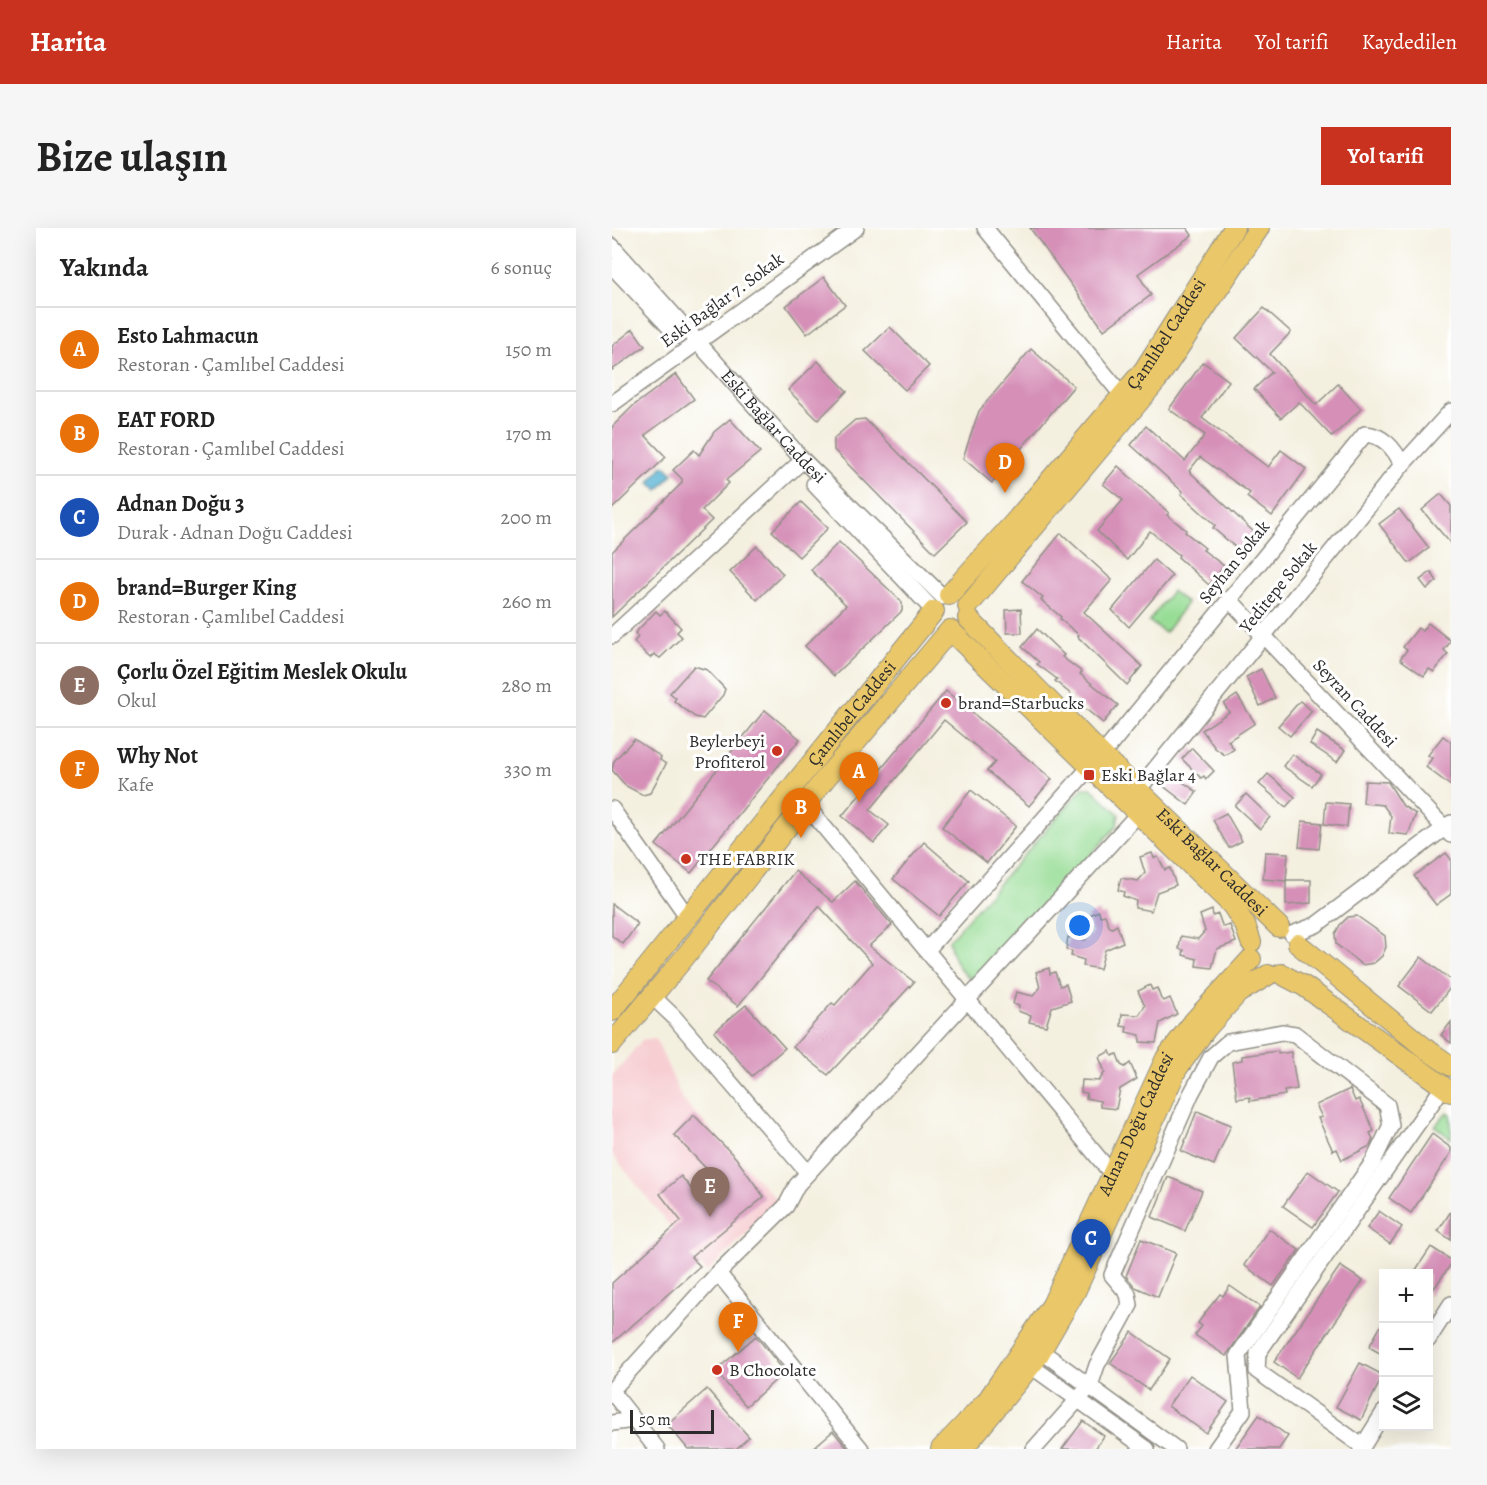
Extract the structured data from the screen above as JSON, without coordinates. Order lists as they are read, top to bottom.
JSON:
{
  "streets": {
    "main road": ["Çamlıbel Caddesi", "Eski Bağlar Caddesi", "Adnan Doğu Caddesi"],
    "street": [
      "Eski Bağlar 7. Sokak",
      "Seyhan Sokak",
      "Yeditepe Sokak",
      "Seyran Caddesi"
    ]
  },
  "crossings": [
    ["Eski Bağlar 7. Sokak", "Eski Bağlar Caddesi"],
    ["Çamlıbel Caddesi", "Eski Bağlar Caddesi"],
    ["Eski Bağlar Caddesi", "Seyhan Sokak"],
    ["Eski Bağlar Caddesi", "Yeditepe Sokak"],
    ["Eski Bağlar Caddesi", "Adnan Doğu Caddesi"],
    ["Seyhan Sokak", "Yeditepe Sokak"],
    ["Seyhan Sokak", "Seyran Caddesi"],
    ["Yeditepe Sokak", "Seyran Caddesi"]
  ],
  "places": {
    "other": [
      "brand=Starbucks",
      "Beylerbeyi Profiterol",
      "THE FABRIK",
      "B Chocolate"
    ],
    "transit": ["Eski Bağlar 4"]
  },
  "scale_bar": "50 m",
  "page": {
    "header": "Harita",
    "nav": ["Harita", "Yol tarifi", "Kaydedilen"],
    "buttons": "Yol tarifi",
    "title": "Bize ulaşın",
    "heading": ["Yakında", "6 sonuç"],
    "list": [
      {
        "mark": "A",
        "name": "Esto Lahmacun",
        "note": "Restoran · Çamlıbel Caddesi",
        "value": "150 m"
      },
      {
        "mark": "B",
        "name": "EAT FORD",
        "note": "Restoran · Çamlıbel Caddesi",
        "value": "170 m"
      },
      {
        "mark": "C",
        "name": "Adnan Doğu 3",
        "note": "Durak · Adnan Doğu Caddesi",
        "value": "200 m"
      },
      {
        "mark": "D",
        "name": "brand=Burger King",
        "note": "Restoran · Çamlıbel Caddesi",
        "value": "260 m"
      },
      {
        "mark": "E",
        "name": "Çorlu Özel Eğitim Meslek Okulu",
        "note": "Okul",
        "value": "280 m"
      },
      {
        "mark": "F",
        "name": "Why Not",
        "note": "Kafe",
        "value": "330 m"
      }
    ],
    "pins": [
      "D",
      "A",
      "B",
      "E",
      "C",
      "F"
    ],
    "map_buttons": ["+", "−"],
    "scale": "50 m"
  }
}
